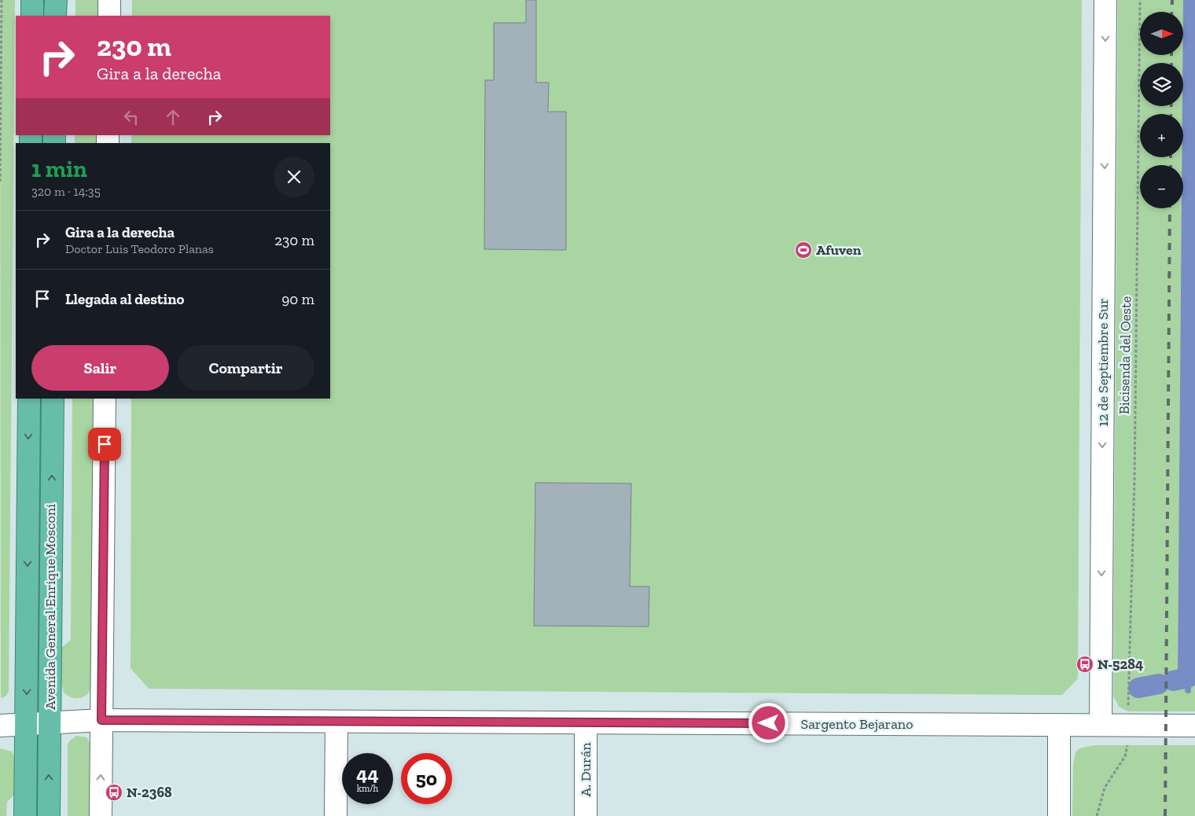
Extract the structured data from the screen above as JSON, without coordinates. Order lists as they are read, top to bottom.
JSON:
{
  "streets": {
    "highway": ["Avenida General Enrique Mosconi"],
    "street": ["12 de Septiembre Sur", "Sargento Bejarano", "A. Durán"],
    "path": ["Bicisenda del Oeste"]
  },
  "crossings": [
    ["12 de Septiembre Sur", "Sargento Bejarano"],
    ["Avenida General Enrique Mosconi", "Sargento Bejarano"],
    ["Sargento Bejarano", "A. Durán"]
  ],
  "one_way": ["12 de Septiembre Sur"],
  "places": {
    "sports": ["Afuven"],
    "bus stop": ["N-5284", "N-2368"]
  },
  "north": "right",
  "page": {
    "map_buttons": ["+", "−"],
    "turn": ["230 m", "Gira a la derecha"],
    "heading": ["1 min", "320 m · 14:35"],
    "list": [
      {
        "name": "Gira a la derecha",
        "note": "Doctor Luis Teodoro Planas",
        "value": "230 m"
      },
      {
        "name": "Llegada al destino",
        "value": "90 m"
      }
    ],
    "buttons": ["Salir", "Compartir"],
    "speed": "44 km/h",
    "limit": "50"
  }
}
